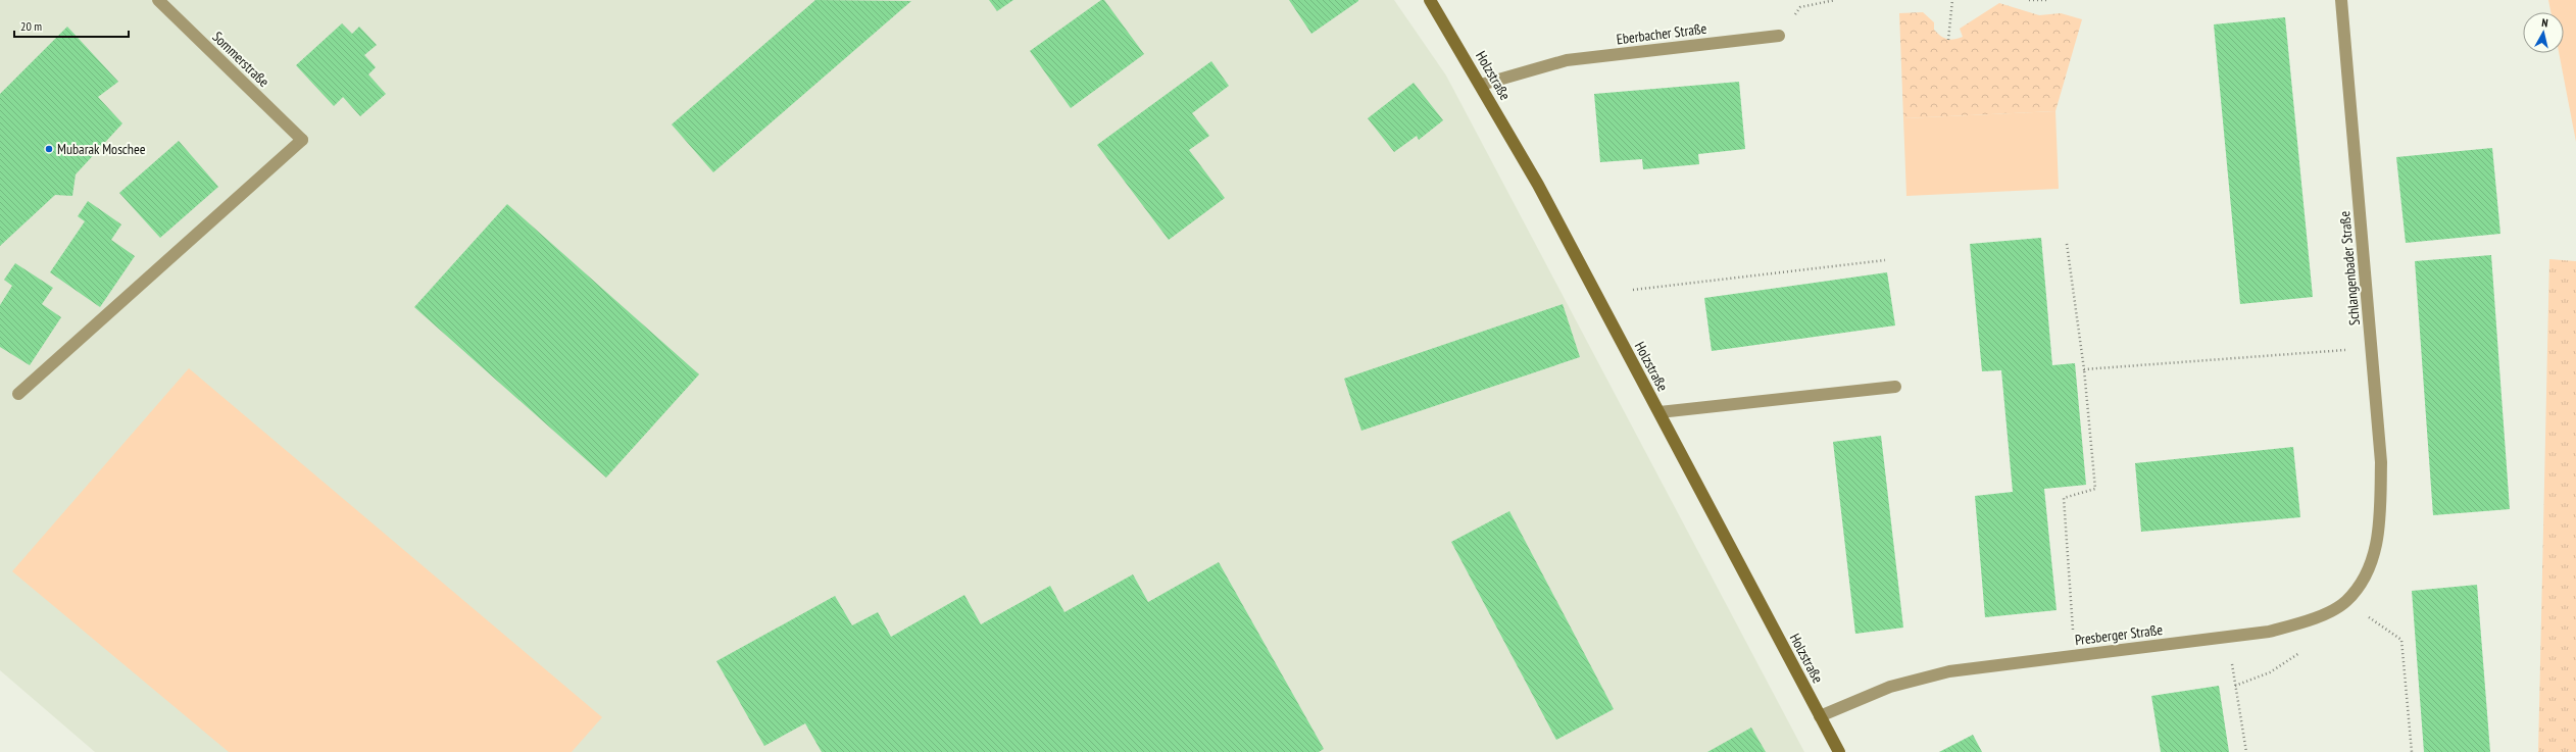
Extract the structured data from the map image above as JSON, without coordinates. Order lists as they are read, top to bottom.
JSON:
{
  "streets": {
    "street": [
      "Eberbacher Straße",
      "Sommerstraße",
      "Holzstraße",
      "Schlangenbader Straße",
      "Presberger Straße"
    ]
  },
  "crossings": [
    ["Eberbacher Straße", "Holzstraße"],
    ["Holzstraße", "Presberger Straße"],
    ["Schlangenbader Straße", "Presberger Straße"]
  ],
  "places": ["Mubarak Moschee"],
  "scale_bar": "20 m",
  "north": "top"
}
